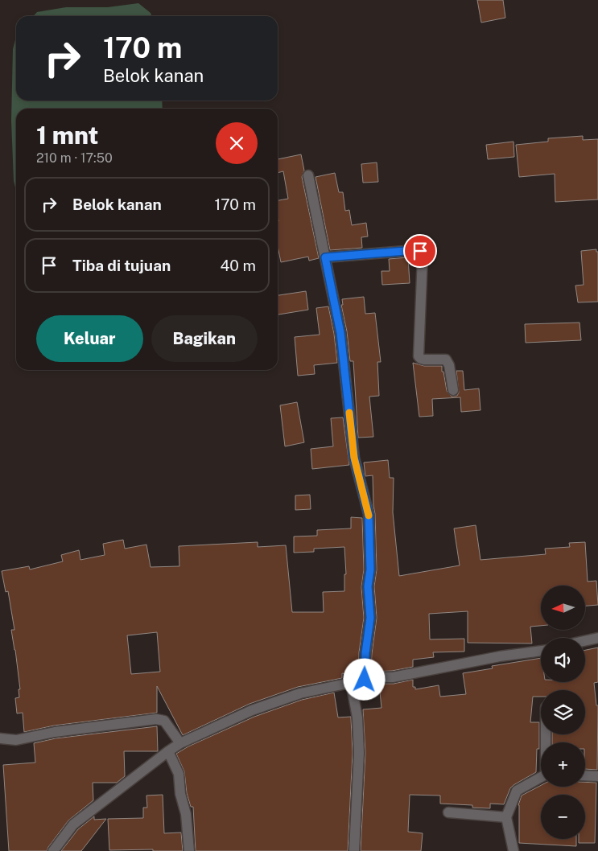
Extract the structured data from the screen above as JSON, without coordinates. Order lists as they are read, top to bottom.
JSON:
{
  "north": "left",
  "page": {
    "turn": ["170 m", "Belok kanan"],
    "heading": ["1 mnt", "210 m · 17:50"],
    "list": [
      {
        "name": "Belok kanan",
        "value": "170 m"
      },
      {
        "name": "Tiba di tujuan",
        "value": "40 m"
      }
    ],
    "buttons": ["Keluar", "Bagikan"],
    "map_buttons": ["+", "−"]
  }
}
